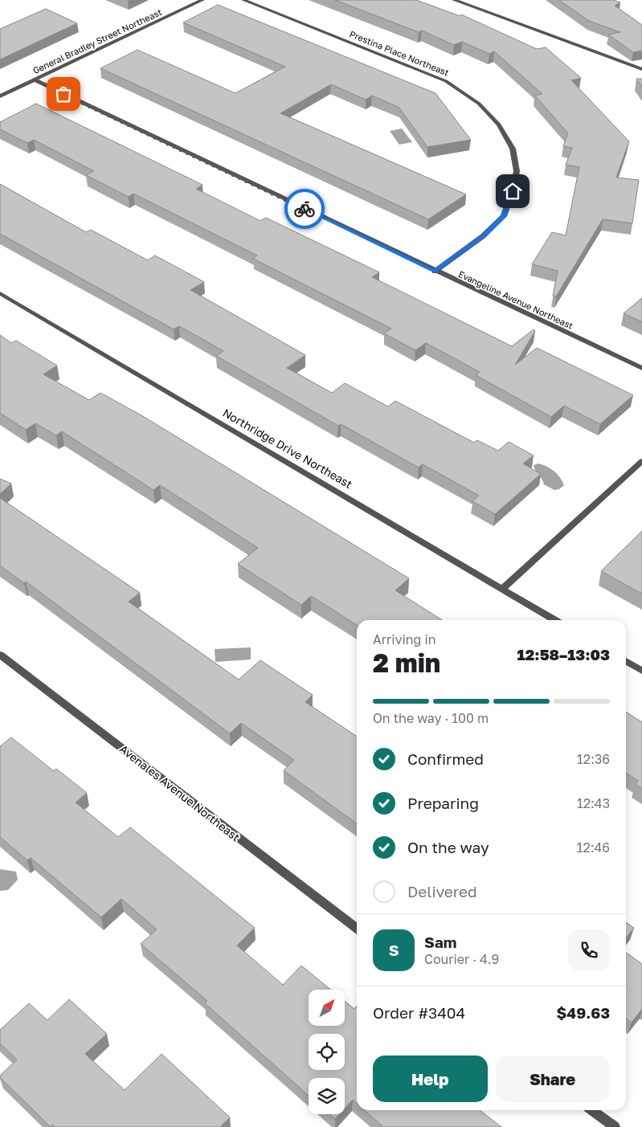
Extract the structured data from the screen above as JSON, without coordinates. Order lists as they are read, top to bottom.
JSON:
{
  "streets": {
    "street": [
      "General Bradley Street Northeast",
      "Prestina Place Northeast",
      "Evangeline Avenue Northeast",
      "Northridge Drive Northeast",
      "Avenales Avenue Northeast"
    ]
  },
  "crossings": [
    ["General Bradley Street Northeast", "Evangeline Avenue Northeast"],
    ["Prestina Place Northeast", "Evangeline Avenue Northeast"]
  ],
  "north": "top right",
  "page": {
    "heading": ["2 min", "Arriving in", "12:58–13:03"],
    "panel": [
      "Sam",
      "Courier · 4.9",
      "Order #3404",
      "$49.63"
    ],
    "bar": "On the way · 100 m",
    "list": [
      ["Confirmed", "12:36"],
      ["Preparing", "12:43"],
      ["On the way", "12:46"],
      "Delivered"
    ],
    "round": "S",
    "buttons": ["Help", "Share"]
  }
}
